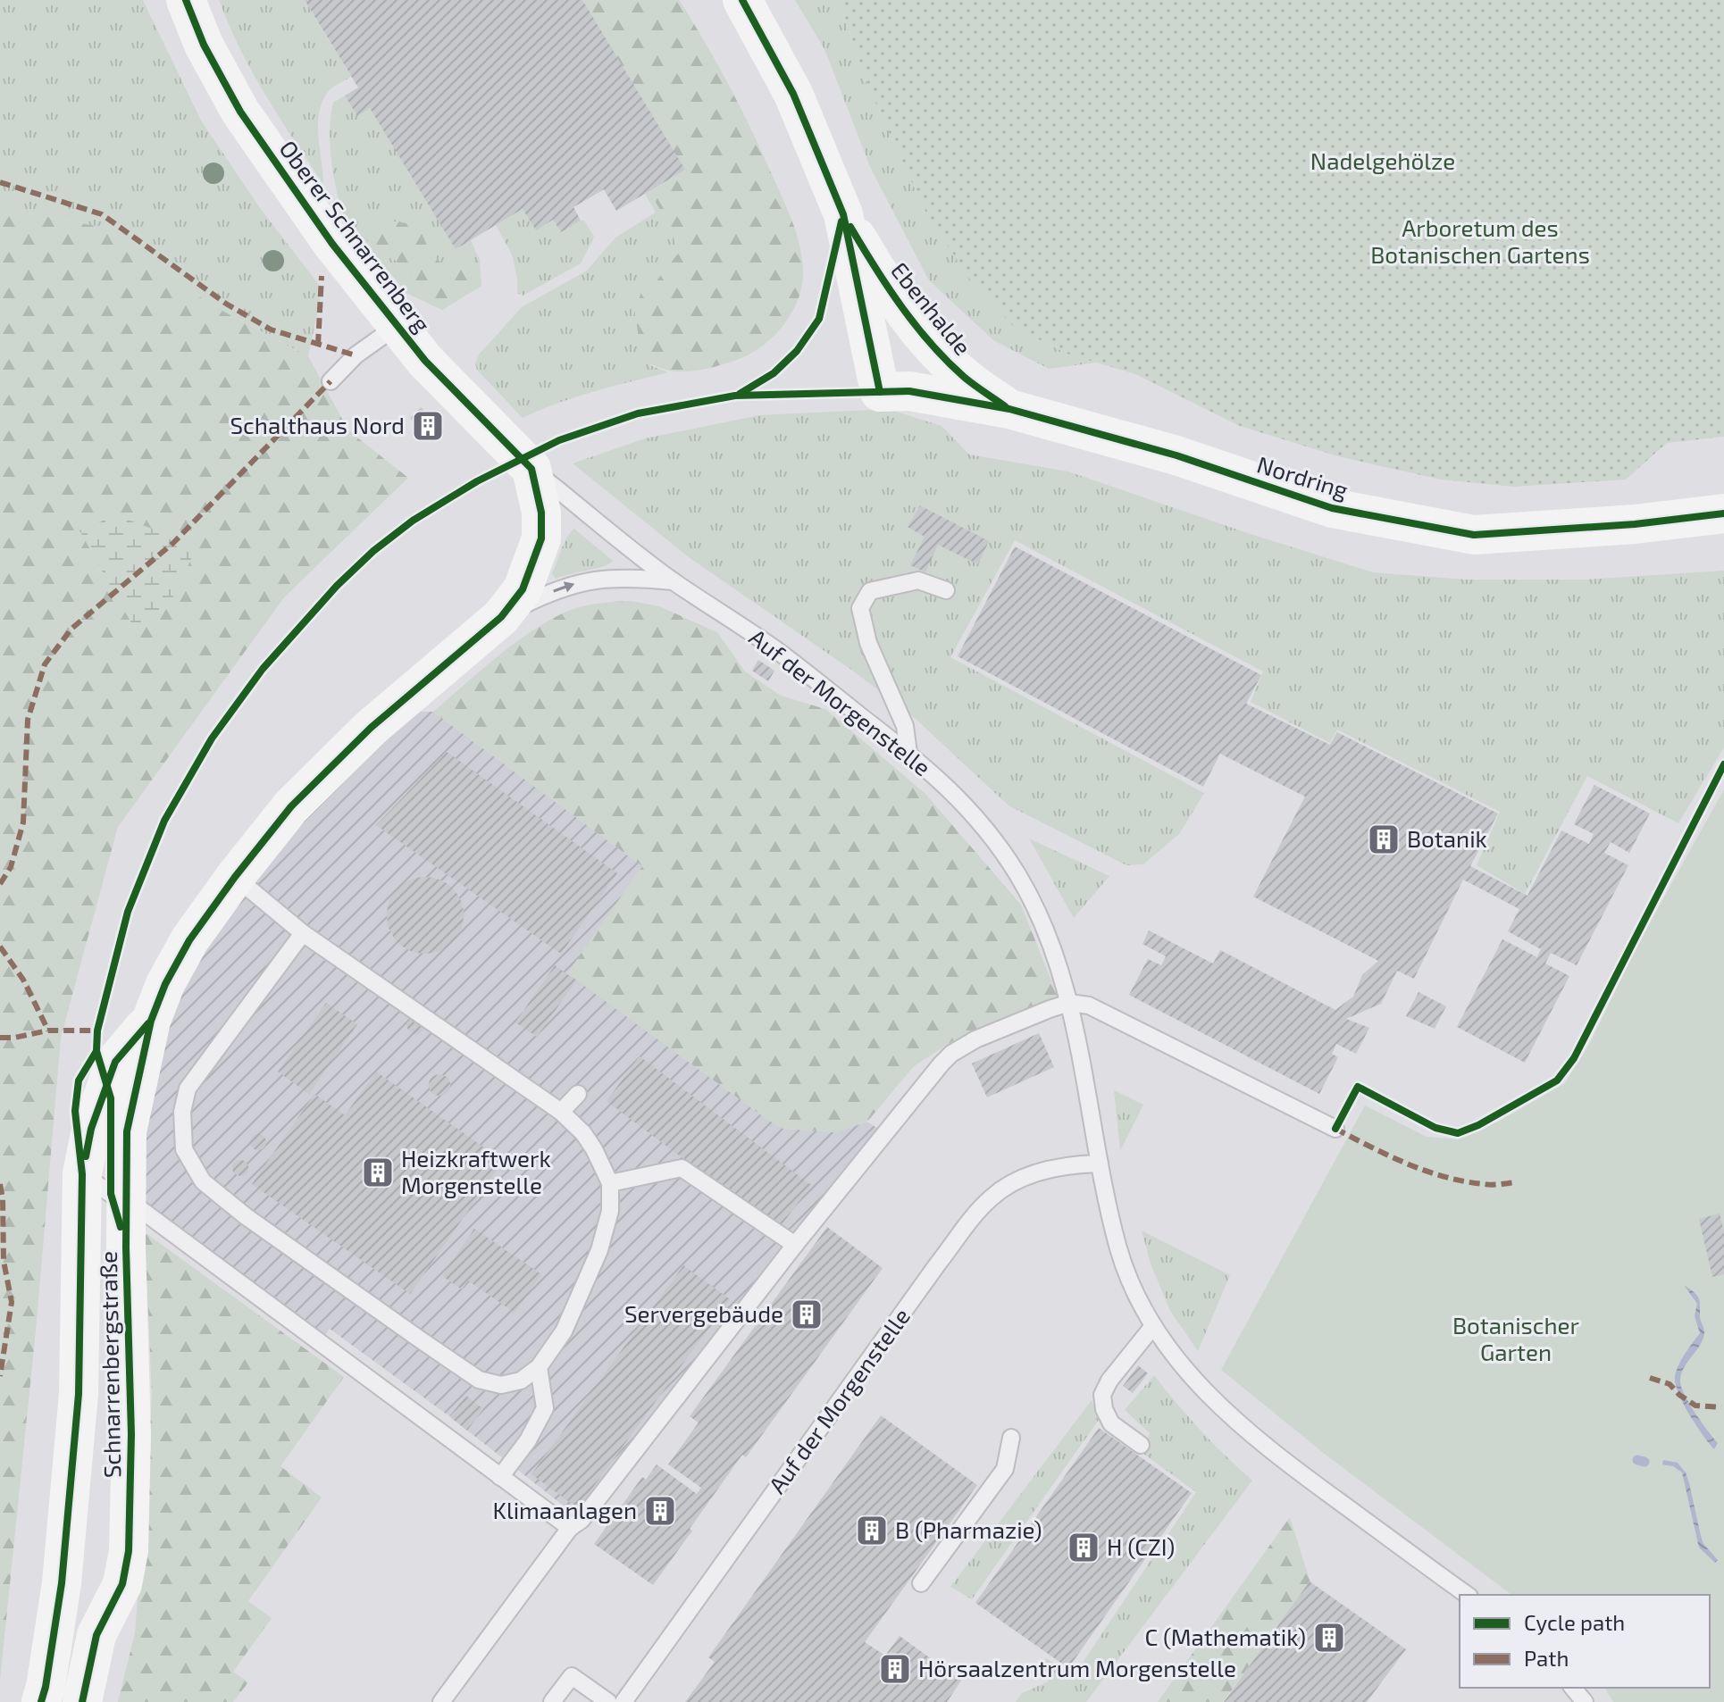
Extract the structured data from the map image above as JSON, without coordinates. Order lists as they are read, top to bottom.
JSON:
{
  "streets": {
    "street": [
      "Oberer Schnarrenberg",
      "Ebenhalde",
      "Nordring",
      "Schnarrenbergstraße"
    ],
    "lane": ["Auf der Morgenstelle"]
  },
  "crossings": [
    ["Oberer Schnarrenberg", "Auf der Morgenstelle"],
    ["Oberer Schnarrenberg", "Schnarrenbergstraße"],
    ["Ebenhalde", "Nordring"],
    ["Auf der Morgenstelle", "Schnarrenbergstraße"]
  ],
  "parks": ["Nadelgehölze", "Arboretum des Botanischen Gartens", "Botanischer Garten"],
  "places": {
    "building": [
      "Schalthaus Nord",
      "Botanik",
      "Heizkraftwerk Morgenstelle",
      "Servergebäude",
      "Klimaanlagen",
      "B (Pharmazie)",
      "H (CZI)",
      "C (Mathematik)",
      "Hörsaalzentrum Morgenstelle"
    ]
  },
  "legend": ["Cycle path", "Path"]
}
